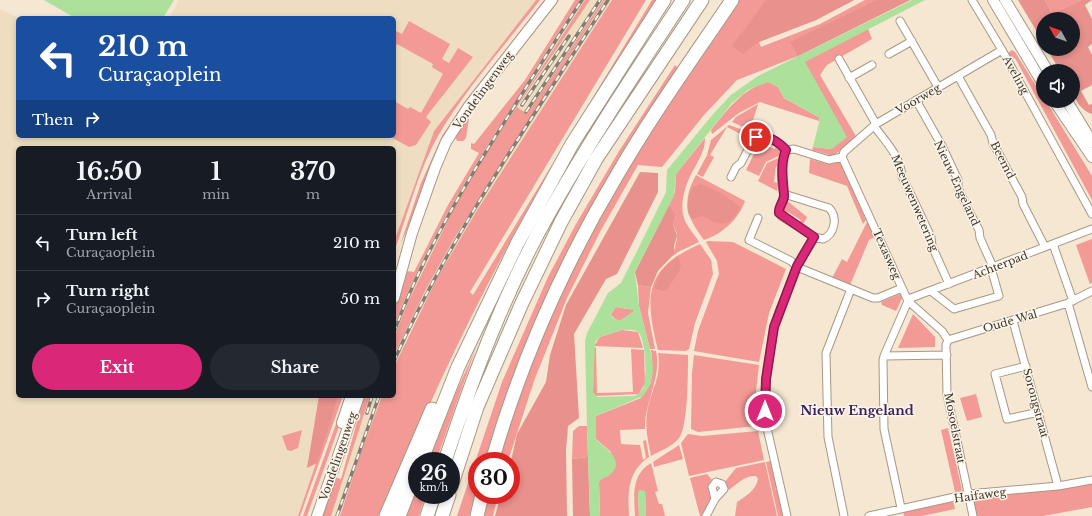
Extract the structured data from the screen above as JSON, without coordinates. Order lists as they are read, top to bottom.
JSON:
{
  "streets": {
    "street": [
      "Aveling",
      "Vondelingenweg",
      "Voorweg",
      "Beemd",
      "Nieuw Engeland",
      "Meeuwenwetering",
      "Texasweg",
      "Achterpad",
      "Oude Wal",
      "Sorongstraat",
      "Mosoelstraat",
      "Haifaweg"
    ]
  },
  "crossings": [
    ["Aveling", "Voorweg"],
    ["Voorweg", "Beemd"],
    ["Voorweg", "Nieuw Engeland"],
    ["Voorweg", "Meeuwenwetering"],
    ["Voorweg", "Texasweg"],
    ["Beemd", "Achterpad"],
    ["Nieuw Engeland", "Achterpad"],
    ["Meeuwenwetering", "Achterpad"],
    ["Texasweg", "Achterpad"],
    ["Texasweg", "Oude Wal"],
    ["Texasweg", "Mosoelstraat"],
    ["Oude Wal", "Sorongstraat"],
    ["Oude Wal", "Mosoelstraat"],
    ["Sorongstraat", "Haifaweg"],
    ["Mosoelstraat", "Haifaweg"]
  ],
  "districts": ["Nieuw Engeland"],
  "north": "top left",
  "page": {
    "turn": ["210 m", "Curaçaoplein"],
    "then": "Then",
    "eta": [
      "16:50",
      "Arrival",
      "1",
      "min",
      "370",
      "m"
    ],
    "list": [
      {
        "name": "Turn left",
        "note": "Curaçaoplein",
        "value": "210 m"
      },
      {
        "name": "Turn right",
        "note": "Curaçaoplein",
        "value": "50 m"
      }
    ],
    "buttons": ["Exit", "Share"],
    "speed": "26 km/h",
    "limit": "30"
  }
}
